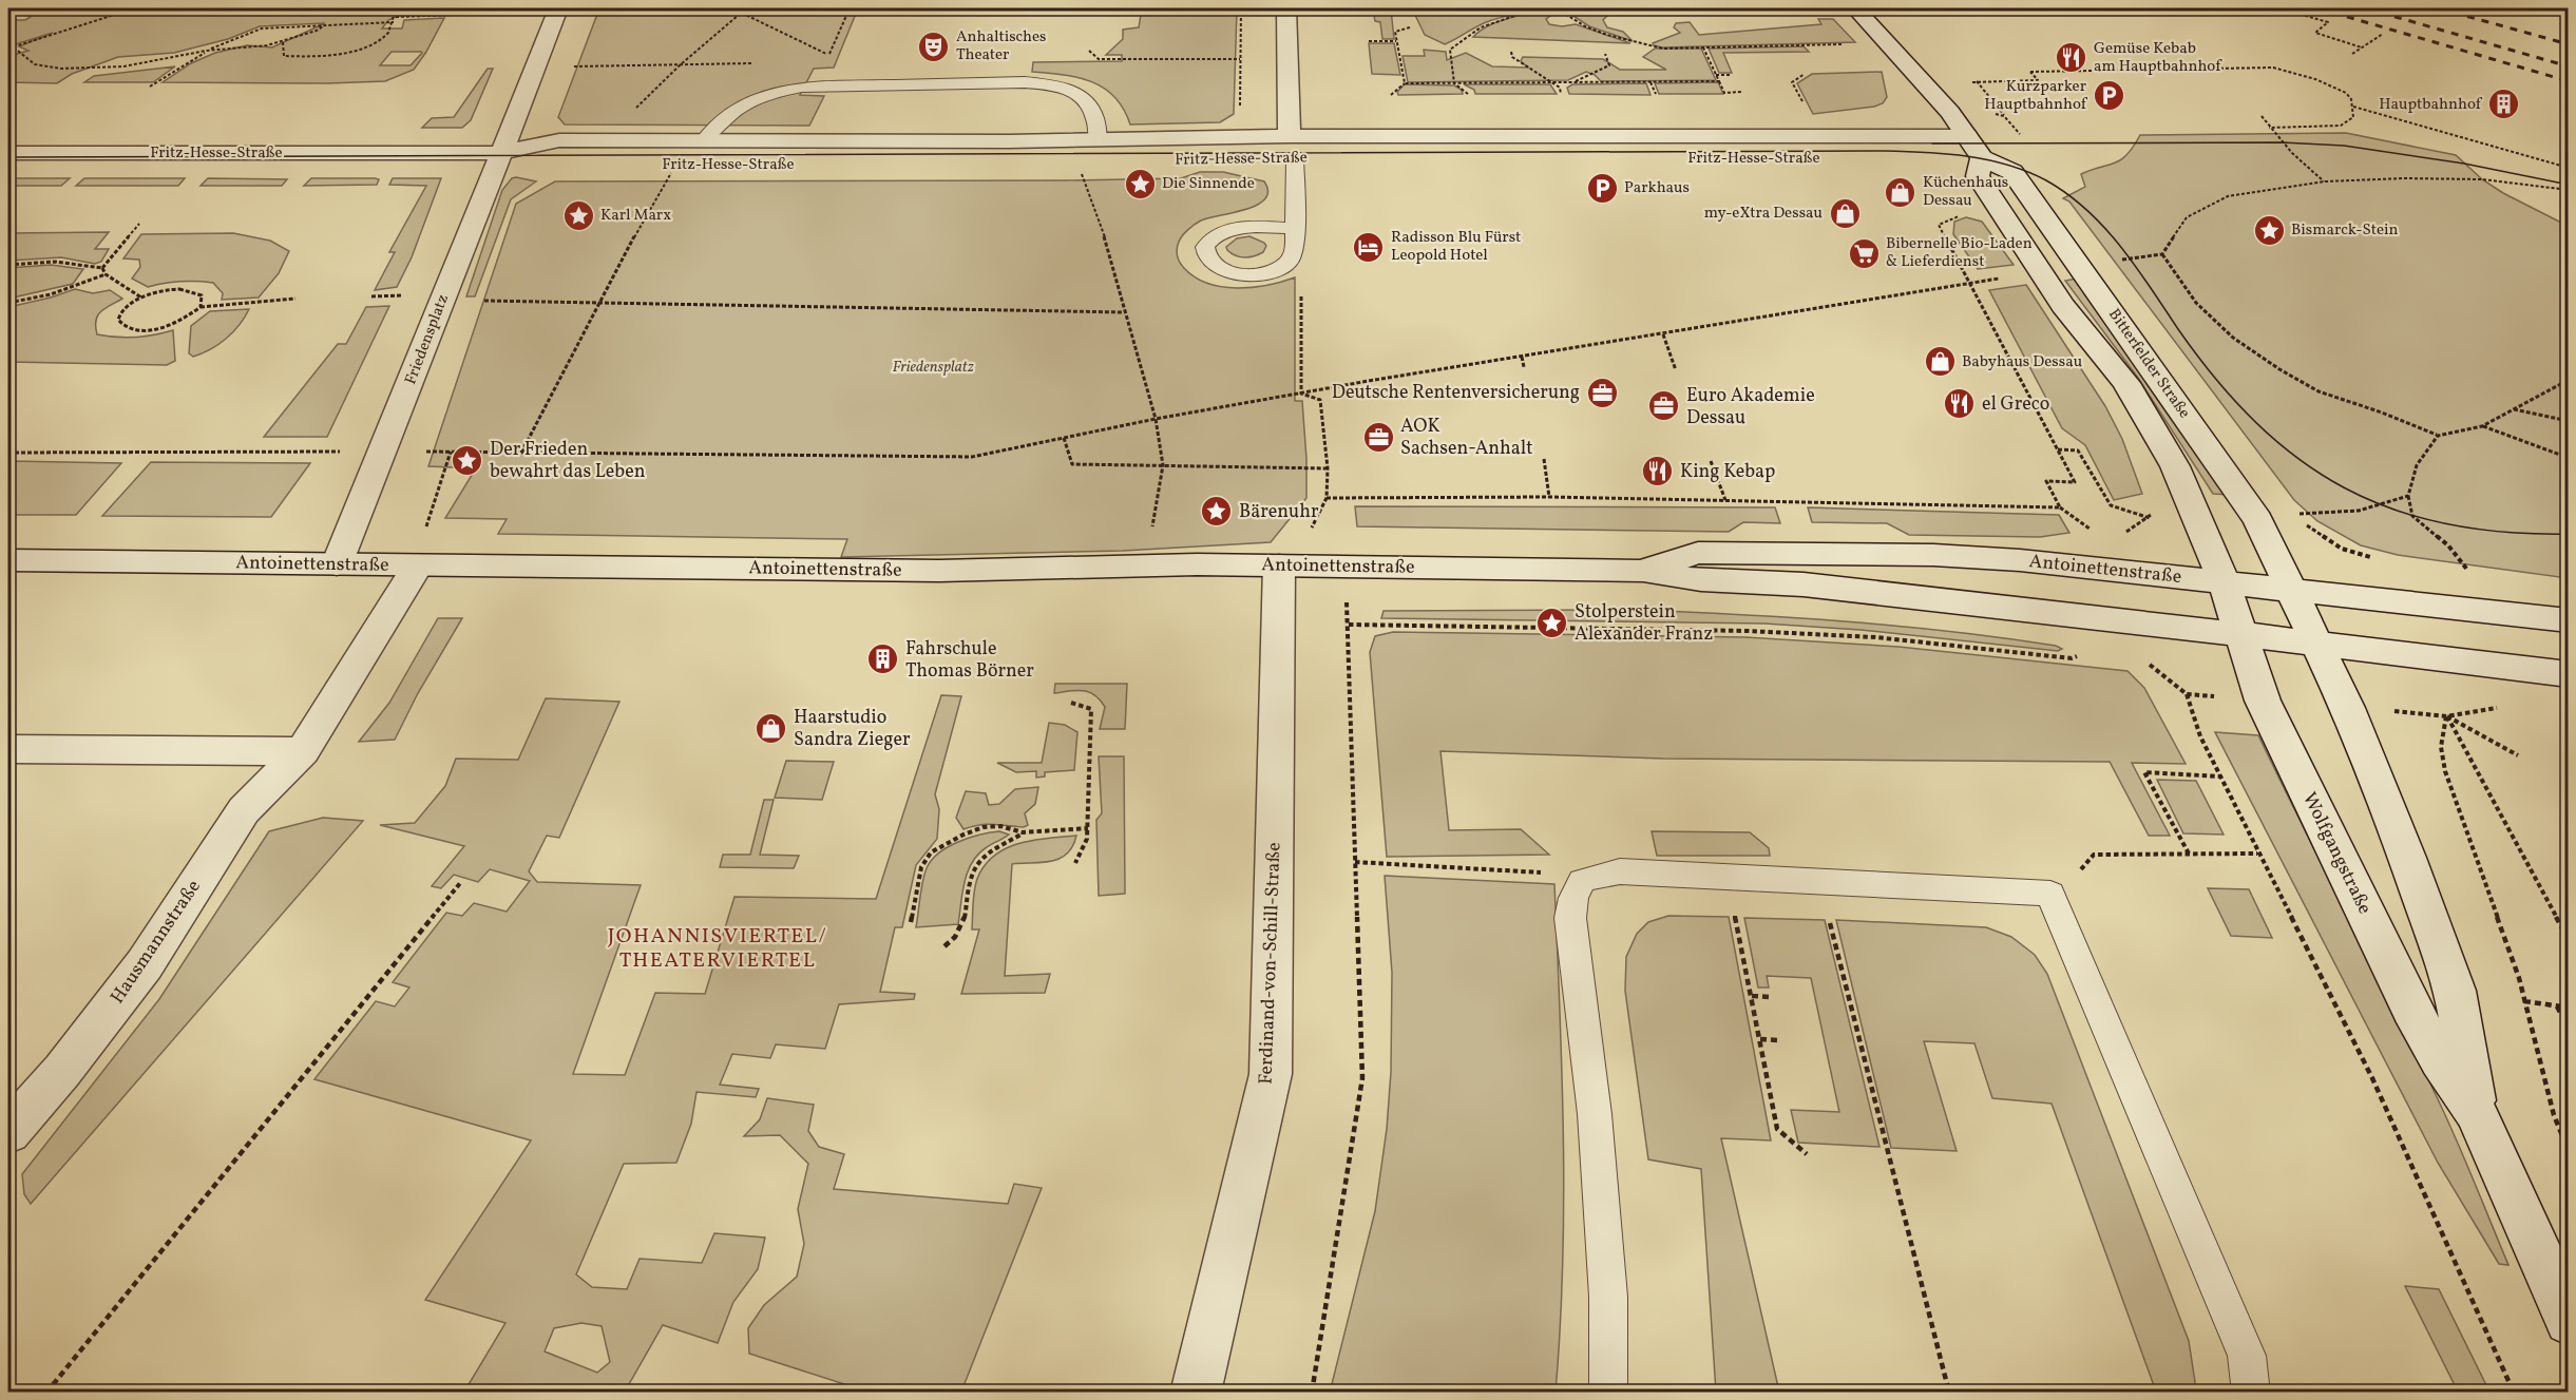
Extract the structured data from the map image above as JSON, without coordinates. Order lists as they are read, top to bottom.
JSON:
{
  "streets": {
    "street": [
      "Fritz-Hesse-Straße",
      "Friedensplatz",
      "Bitterfelder Straße",
      "Antoinettenstraße",
      "Wolfgangstraße",
      "Hausmannstraße",
      "Ferdinand-von-Schill-Straße"
    ]
  },
  "crossings": [
    ["Fritz-Hesse-Straße", "Friedensplatz"],
    ["Fritz-Hesse-Straße", "Bitterfelder Straße"],
    ["Friedensplatz", "Antoinettenstraße"],
    ["Bitterfelder Straße", "Antoinettenstraße"],
    ["Bitterfelder Straße", "Wolfgangstraße"],
    ["Antoinettenstraße", "Wolfgangstraße"],
    ["Antoinettenstraße", "Hausmannstraße"],
    ["Antoinettenstraße", "Ferdinand-von-Schill-Straße"]
  ],
  "districts": ["JOHANNISVIERTEL/ THEATERVIERTEL"],
  "parks": ["Friedensplatz"],
  "places": {
    "theatre": ["Anhaltisches Theater"],
    "restaurant": ["Gemüse Kebab am Hauptbahnhof", "el Greco", "King Kebap"],
    "parking": ["Kurzparker Hauptbahnhof", "Parkhaus"],
    "building": ["Hauptbahnhof", "Fahrschule Thomas Börner"],
    "place": [
      "Die Sinnende",
      "Karl Marx",
      "Bismarck-Stein",
      "Der Frieden bewahrt das Leben",
      "Bärenuhr",
      "Stolperstein Alexander Franz"
    ],
    "shop": [
      "Küchenhaus Dessau",
      "my-eXtra Dessau",
      "Babyhaus Dessau",
      "Haarstudio Sandra Zieger"
    ],
    "hotel": ["Radisson Blu Fürst Leopold Hotel"],
    "supermarket": ["Bibernelle Bio-Laden & Lieferdienst"],
    "office": ["Deutsche Rentenversicherung", "Euro Akademie Dessau", "AOK Sachsen-Anhalt"]
  }
}
